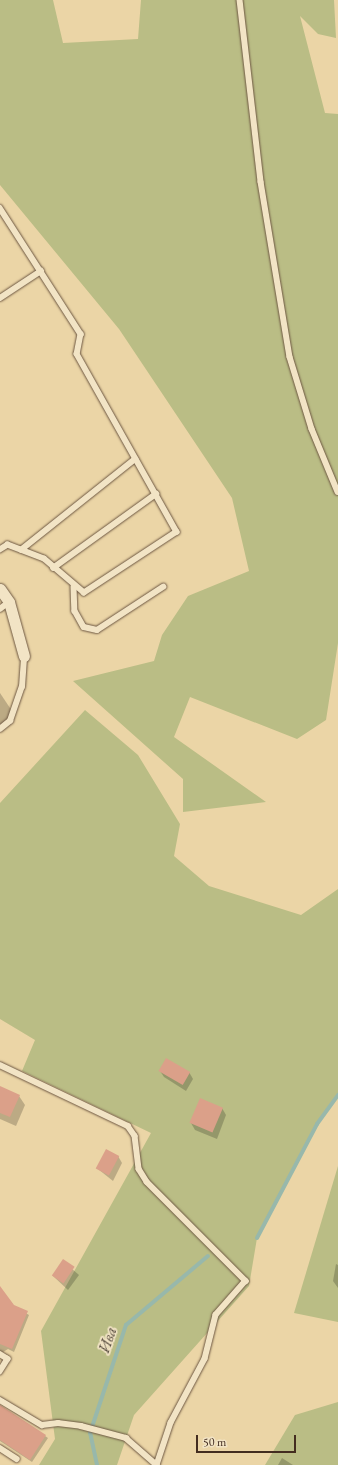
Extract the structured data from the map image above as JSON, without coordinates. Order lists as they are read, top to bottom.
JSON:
{
  "water": ["Ива"],
  "scale_bar": "50 m"
}
